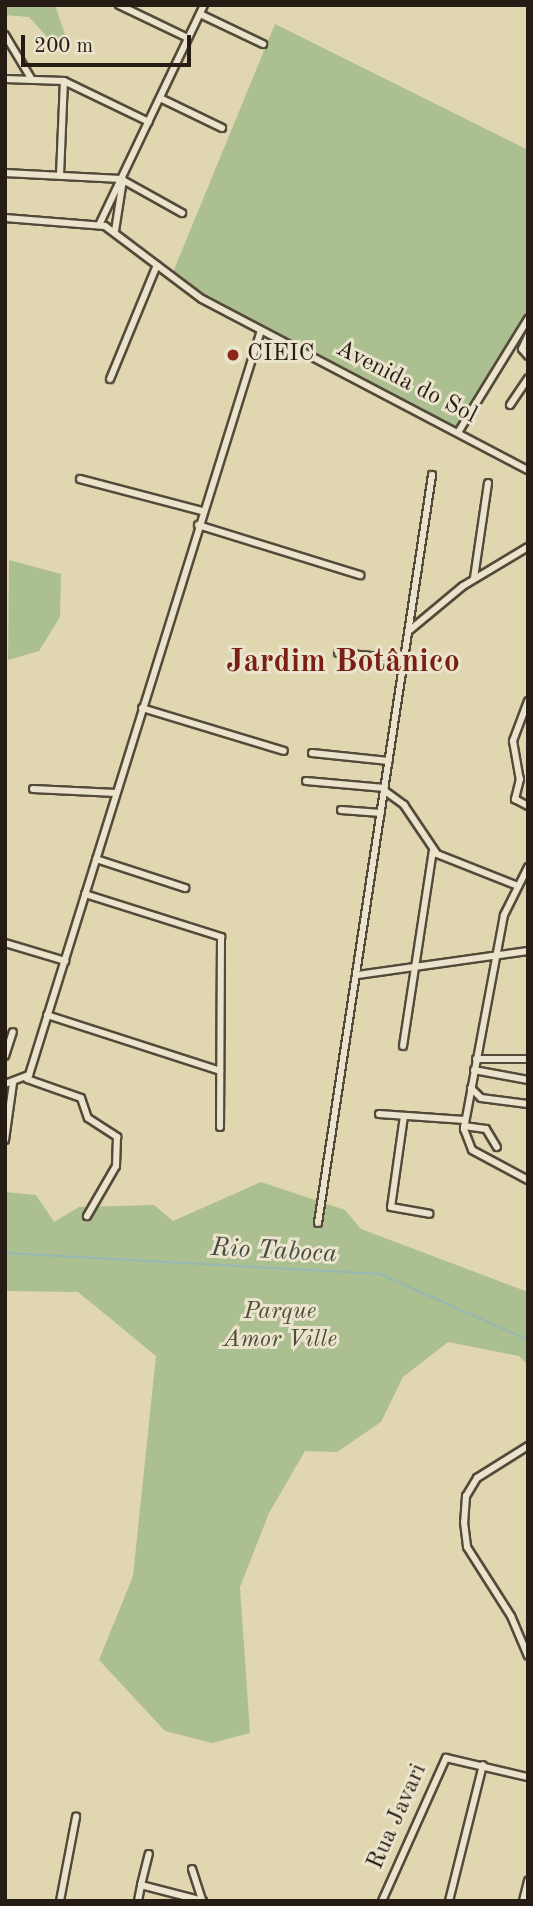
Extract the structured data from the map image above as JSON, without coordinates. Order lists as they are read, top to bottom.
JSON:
{
  "streets": {
    "street": ["Avenida do Sol", "Rua Javari"]
  },
  "districts": ["Jardim Botânico"],
  "water": ["Rio Taboca"],
  "parks": ["Parque Amor Ville"],
  "places": ["CIEIC"],
  "scale_bar": "200 m"
}
